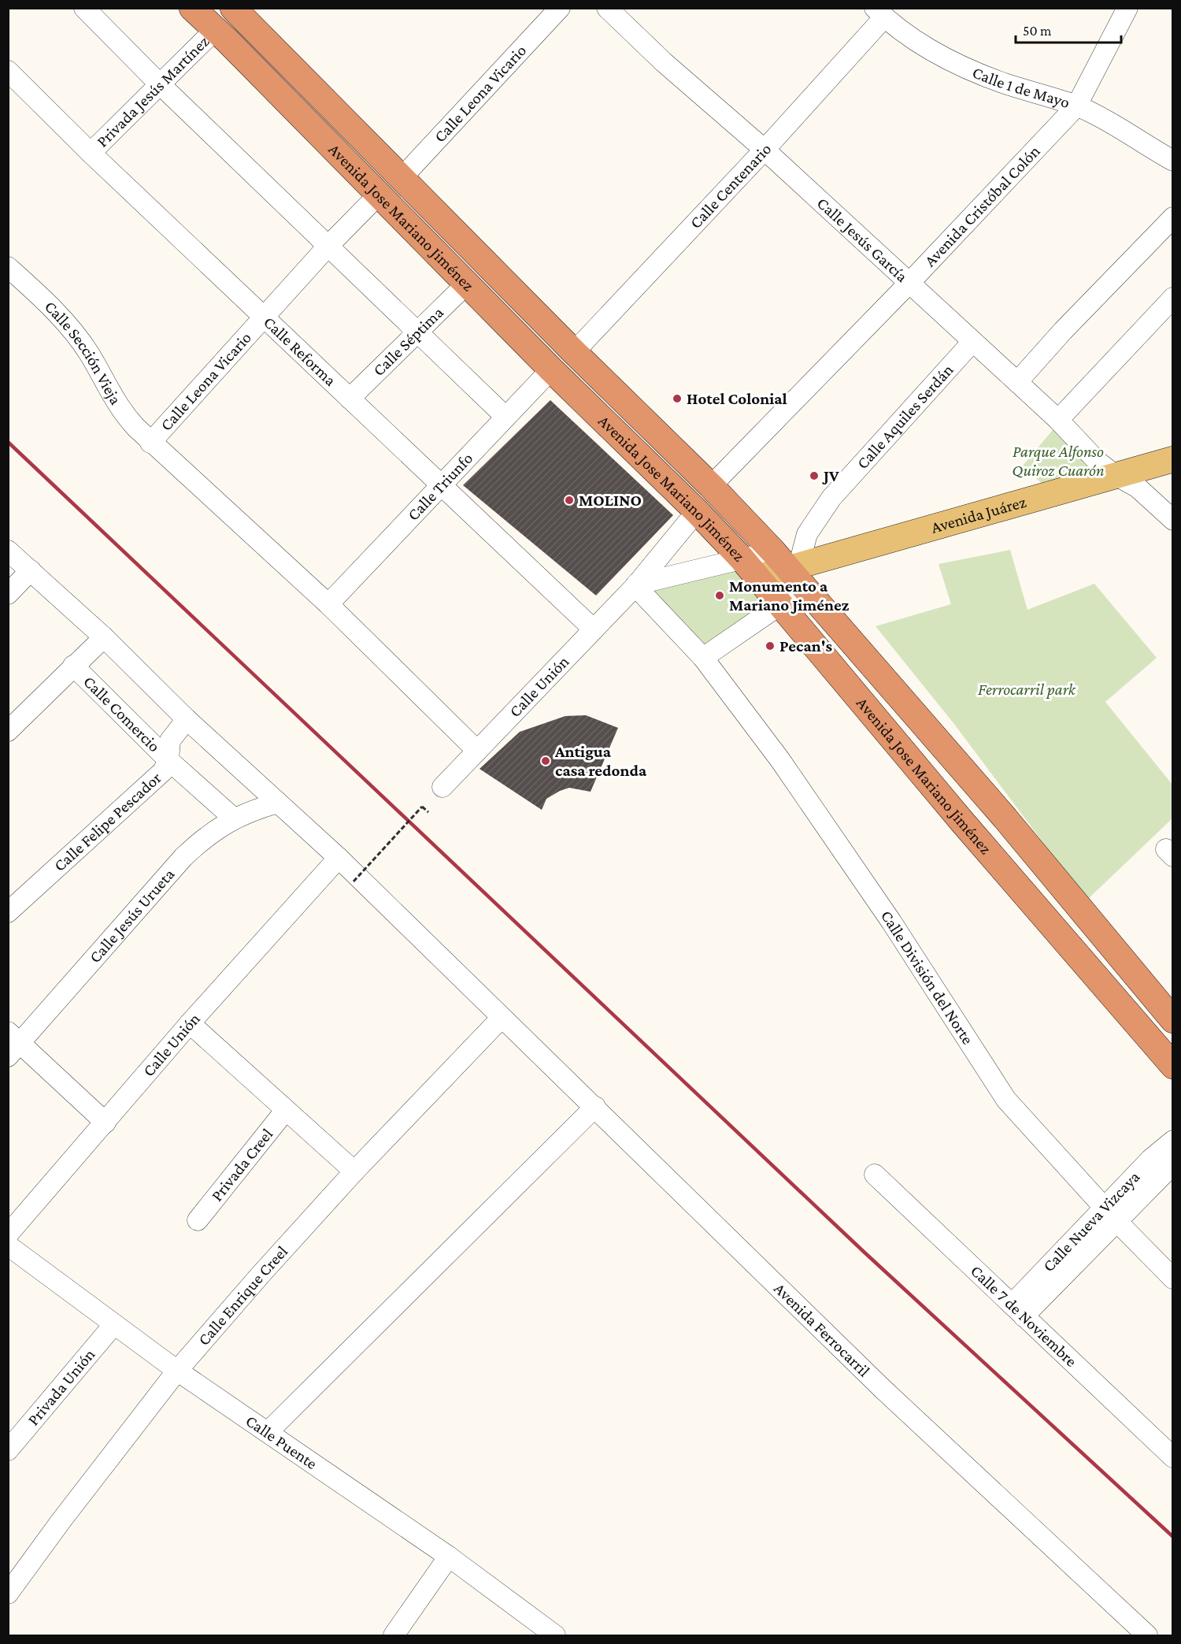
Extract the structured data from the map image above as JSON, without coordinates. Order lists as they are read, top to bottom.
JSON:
{
  "streets": {
    "highway": ["Avenida Jose Mariano Jiménez"],
    "main road": ["Avenida Juárez"],
    "street": [
      "Calle 1 de Mayo",
      "Privada Jesús Martínez",
      "Calle Leona Vicario",
      "Calle Centenario",
      "Avenida Cristóbal Colón",
      "Calle Jesús García",
      "Calle Séptima",
      "Calle Reforma",
      "Calle Sección Vieja",
      "Calle Aquiles Serdán",
      "Calle Triunfo",
      "Calle Unión",
      "Calle Comercio",
      "Calle Felipe Pescador",
      "Calle Jesús Urueta",
      "Calle División del Norte",
      "Privada Creel",
      "Calle Nueva Vizcaya",
      "Calle Enrique Creel",
      "Calle 7 de Noviembre",
      "Avenida Ferrocarril",
      "Privada Unión",
      "Calle Puente"
    ]
  },
  "crossings": [
    ["Calle 1 de Mayo", "Calle Centenario"],
    ["Calle 1 de Mayo", "Avenida Cristóbal Colón"],
    ["Privada Jesús Martínez", "Avenida Jose Mariano Jiménez"],
    ["Privada Jesús Martínez", "Calle Reforma"],
    ["Calle Leona Vicario", "Avenida Jose Mariano Jiménez"],
    ["Calle Leona Vicario", "Calle Reforma"],
    ["Calle Leona Vicario", "Calle Sección Vieja"],
    ["Calle Centenario", "Avenida Jose Mariano Jiménez"],
    ["Calle Centenario", "Calle Jesús García"],
    ["Avenida Cristóbal Colón", "Avenida Jose Mariano Jiménez"],
    ["Avenida Cristóbal Colón", "Calle Jesús García"],
    ["Avenida Jose Mariano Jiménez", "Calle Séptima"],
    ["Avenida Jose Mariano Jiménez", "Calle Aquiles Serdán"],
    ["Avenida Jose Mariano Jiménez", "Calle Triunfo"],
    ["Avenida Jose Mariano Jiménez", "Avenida Juárez"],
    ["Avenida Jose Mariano Jiménez", "Calle Unión"],
    ["Calle Jesús García", "Calle Aquiles Serdán"],
    ["Calle Jesús García", "Avenida Juárez"],
    ["Calle Séptima", "Calle Reforma"],
    ["Calle Reforma", "Calle Triunfo"],
    ["Calle Reforma", "Calle Unión"],
    ["Calle Sección Vieja", "Calle Triunfo"],
    ["Calle Sección Vieja", "Calle Unión"],
    ["Calle Aquiles Serdán", "Avenida Juárez"],
    ["Calle Unión", "Avenida Ferrocarril"],
    ["Calle Comercio", "Calle Felipe Pescador"],
    ["Calle Comercio", "Calle Jesús Urueta"],
    ["Calle Felipe Pescador", "Avenida Ferrocarril"],
    ["Calle Jesús Urueta", "Avenida Ferrocarril"],
    ["Calle División del Norte", "Calle Nueva Vizcaya"],
    ["Calle Nueva Vizcaya", "Calle 7 de Noviembre"],
    ["Calle Enrique Creel", "Avenida Ferrocarril"],
    ["Calle Enrique Creel", "Calle Puente"],
    ["Privada Unión", "Calle Puente"]
  ],
  "parks": ["Parque Alfonso Quiroz Cuarón", "Ferrocarril park"],
  "places": [
    "Hotel Colonial",
    "JV",
    "MOLINO",
    "Monumento a Mariano Jiménez",
    "Pecan's",
    "Antigua casa redonda"
  ],
  "scale_bar": "50 m"
}
